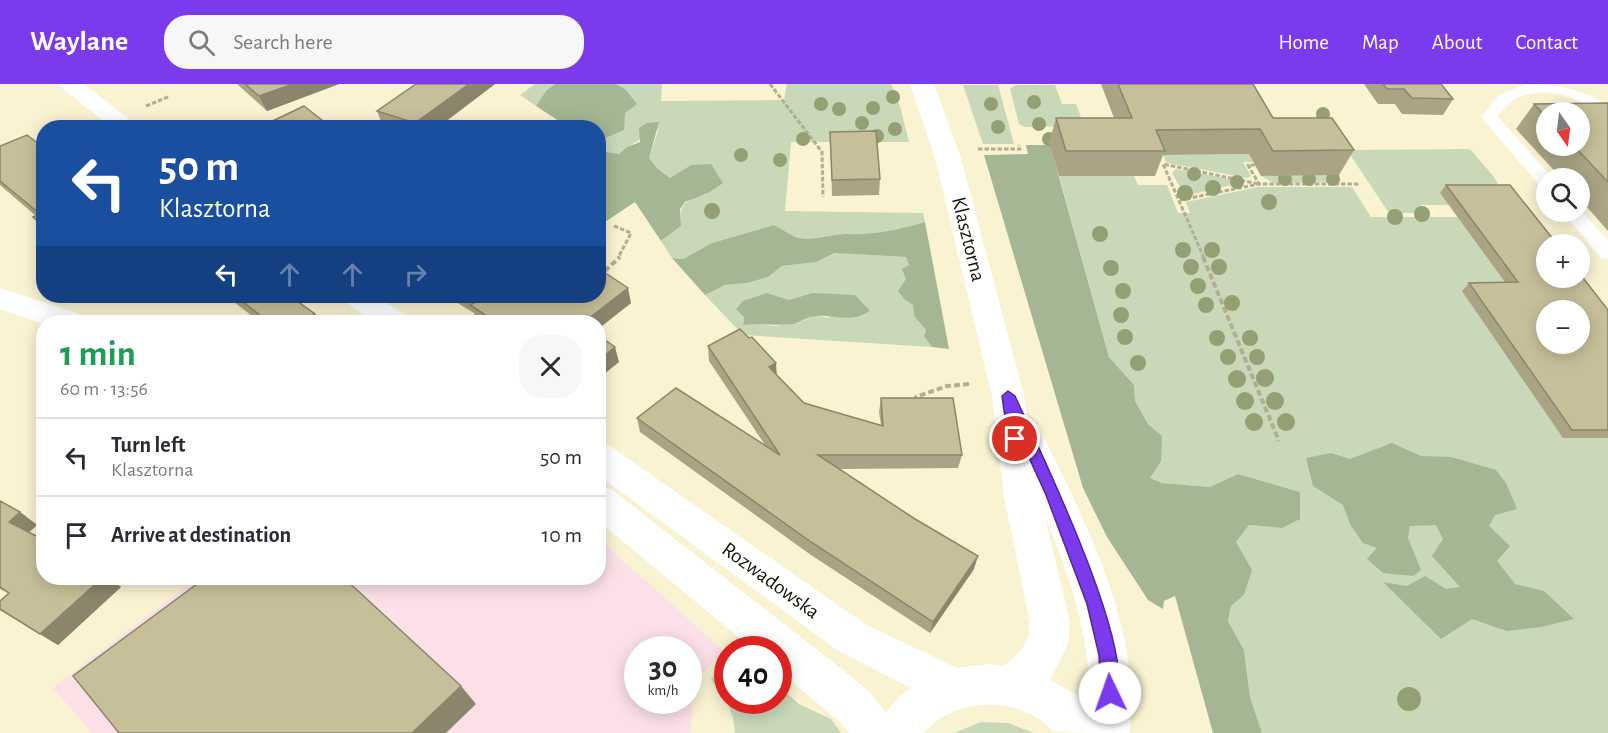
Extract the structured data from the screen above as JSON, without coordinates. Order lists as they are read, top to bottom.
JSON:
{
  "streets": {
    "street": ["Klasztorna", "Rozwadowska"]
  },
  "north": "bottom",
  "page": {
    "header": "Waylane",
    "search": "Search here",
    "nav": [
      "Home",
      "Map",
      "About",
      "Contact"
    ],
    "map_buttons": ["+", "−"],
    "turn": ["50 m", "Klasztorna"],
    "heading": ["1 min", "60 m · 13:56"],
    "list": [
      {
        "name": "Turn left",
        "note": "Klasztorna",
        "value": "50 m"
      },
      {
        "name": "Arrive at destination",
        "value": "10 m"
      }
    ],
    "speed": "30 km/h",
    "limit": "40"
  }
}
